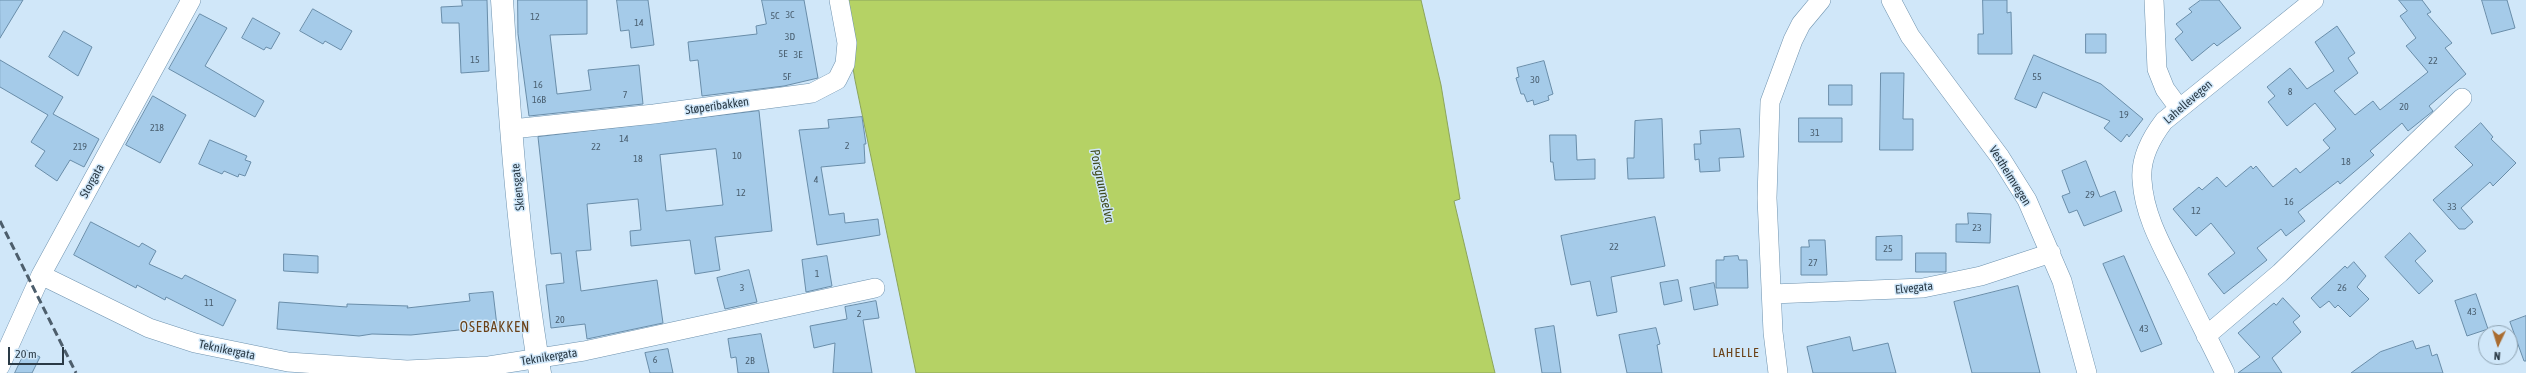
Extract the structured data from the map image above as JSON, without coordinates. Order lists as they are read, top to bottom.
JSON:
{
  "streets": {
    "street": [
      "Lahellevegen",
      "Støperibakken",
      "Vestheimvegen",
      "Storgata",
      "Skiensgate",
      "Elvegata",
      "Teknikergata"
    ]
  },
  "crossings": [
    ["Støperibakken", "Skiensgate"],
    ["Vestheimvegen", "Elvegata"],
    ["Storgata", "Teknikergata"],
    ["Skiensgate", "Teknikergata"]
  ],
  "districts": ["OSEBAKKEN", "LAHELLE"],
  "water": ["Porsgrunnselva"],
  "house_numbers": [
    "3C",
    "5C",
    "12",
    "14",
    "3D",
    "5E",
    "3E",
    "15",
    "22",
    "5F",
    "55",
    "30",
    "16",
    "8",
    "7",
    "16B",
    "20",
    "19",
    "218",
    "31",
    "14",
    "2",
    "219",
    "22",
    "10",
    "18",
    "18",
    "4",
    "12",
    "29",
    "16",
    "33",
    "12",
    "23",
    "22",
    "25",
    "27",
    "1",
    "3",
    "26",
    "11",
    "43",
    "2",
    "20",
    "43",
    "6",
    "2B"
  ],
  "scale_bar": "20 m",
  "north": "bottom"
}
